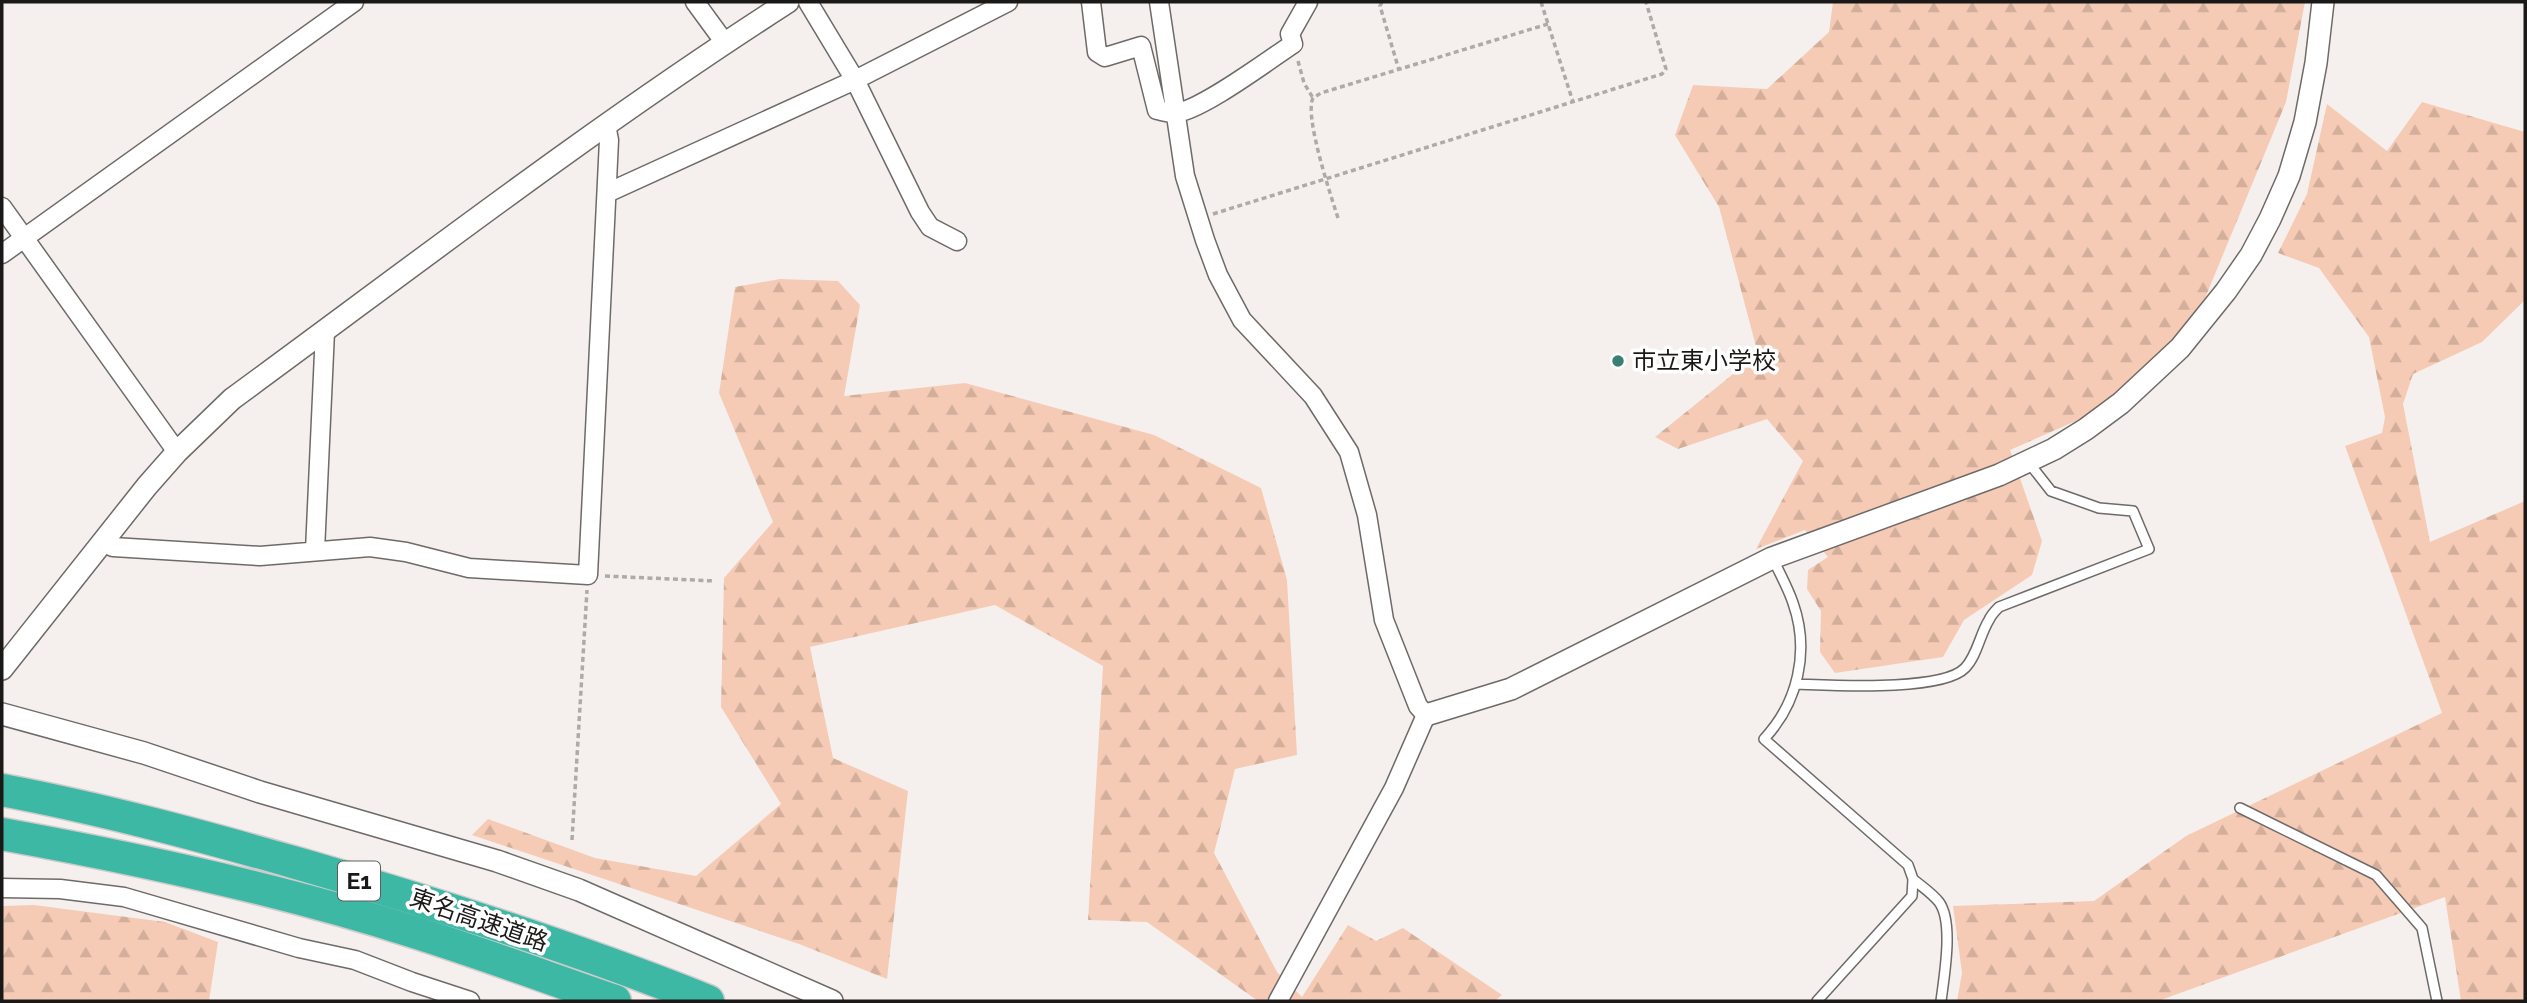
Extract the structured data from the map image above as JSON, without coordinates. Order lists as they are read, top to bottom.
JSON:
{
  "streets": {
    "highway": ["E1", "東名高速道路"]
  },
  "places": ["市立東小学校"]
}
